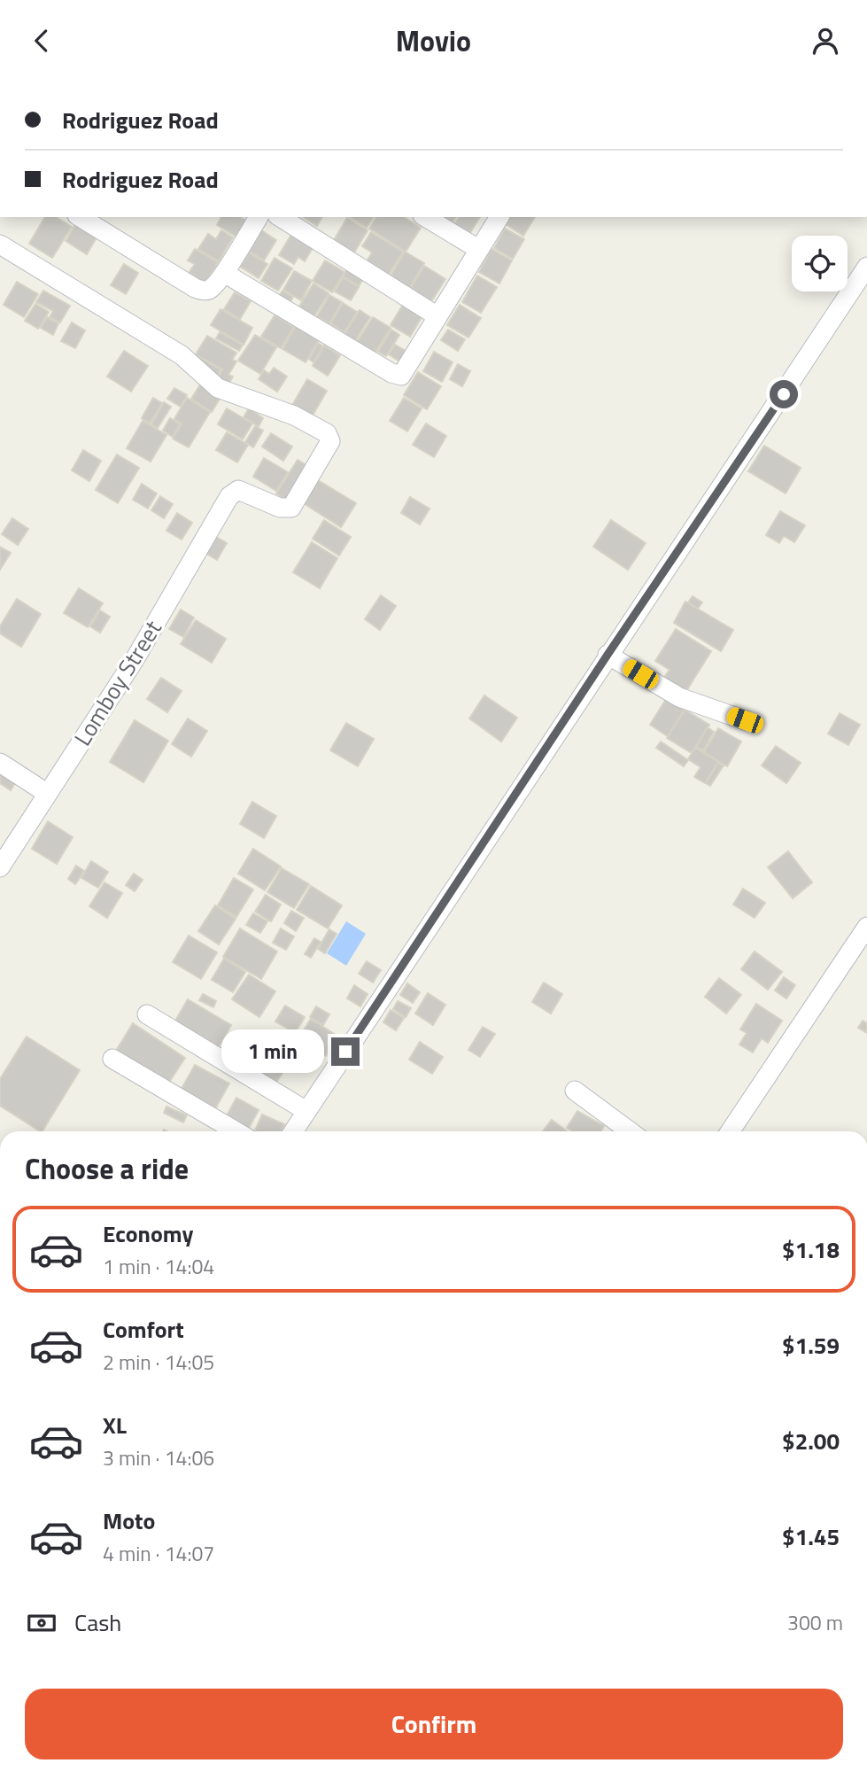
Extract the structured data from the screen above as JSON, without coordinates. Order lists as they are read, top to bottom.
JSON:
{
  "streets": {
    "street": ["Lomboy Street"]
  },
  "page": {
    "header": "Movio",
    "banner": ["Rodriguez Road", "Rodriguez Road"],
    "bubble": "1 min",
    "heading": "Choose a ride",
    "list": [
      {
        "name": "Economy",
        "note": "1 min · 14:04",
        "value": "$1.18"
      },
      {
        "name": "Comfort",
        "note": "2 min · 14:05",
        "value": "$1.59"
      },
      {
        "name": "XL",
        "note": "3 min · 14:06",
        "value": "$2.00"
      },
      {
        "name": "Moto",
        "note": "4 min · 14:07",
        "value": "$1.45"
      }
    ],
    "pay": ["Cash", "300 m"],
    "buttons": "Confirm"
  }
}
